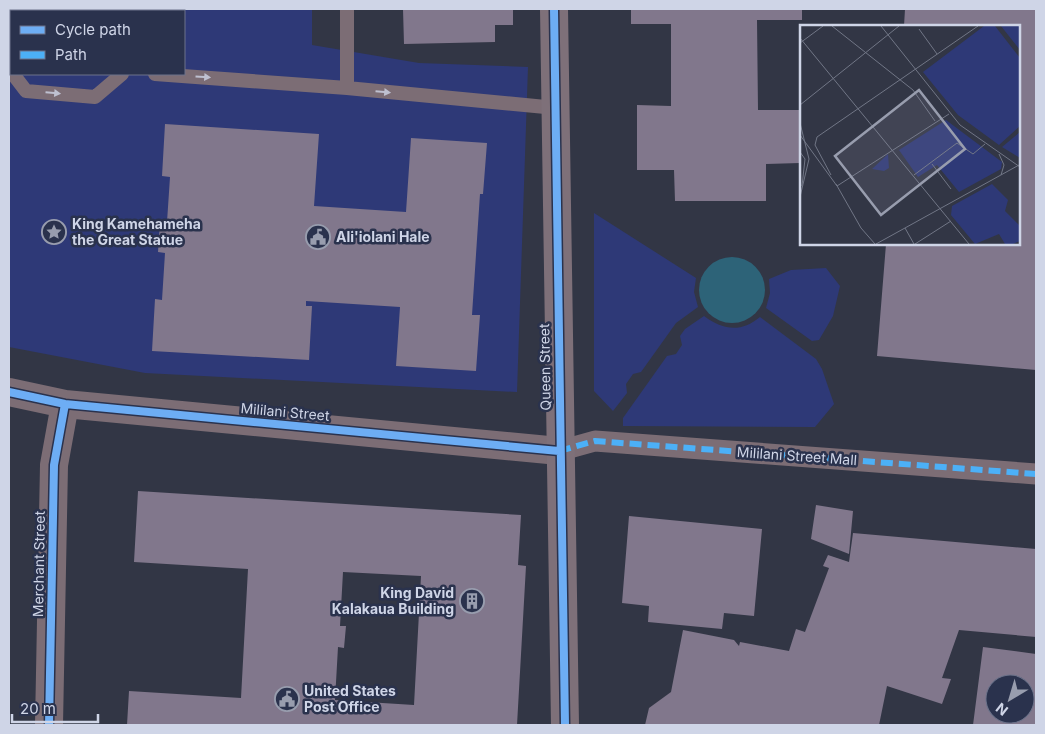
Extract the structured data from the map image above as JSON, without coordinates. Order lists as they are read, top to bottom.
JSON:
{
  "streets": {
    "main road": ["Queen Street"],
    "street": ["Mililani Street", "Mililani Street Mall", "Merchant Street"]
  },
  "crossings": [
    ["Queen Street", "Mililani Street"],
    ["Queen Street", "Mililani Street Mall"],
    ["Mililani Street", "Mililani Street Mall"],
    ["Mililani Street", "Merchant Street"]
  ],
  "places": {
    "place": ["King Kamehameha the Great Statue"],
    "public building": ["Ali'iolani Hale", "United States Post Office"],
    "building": ["King David Kalakaua Building"]
  },
  "legend": ["Cycle path", "Path"],
  "scale_bar": "20 m",
  "north": "bottom left"
}
